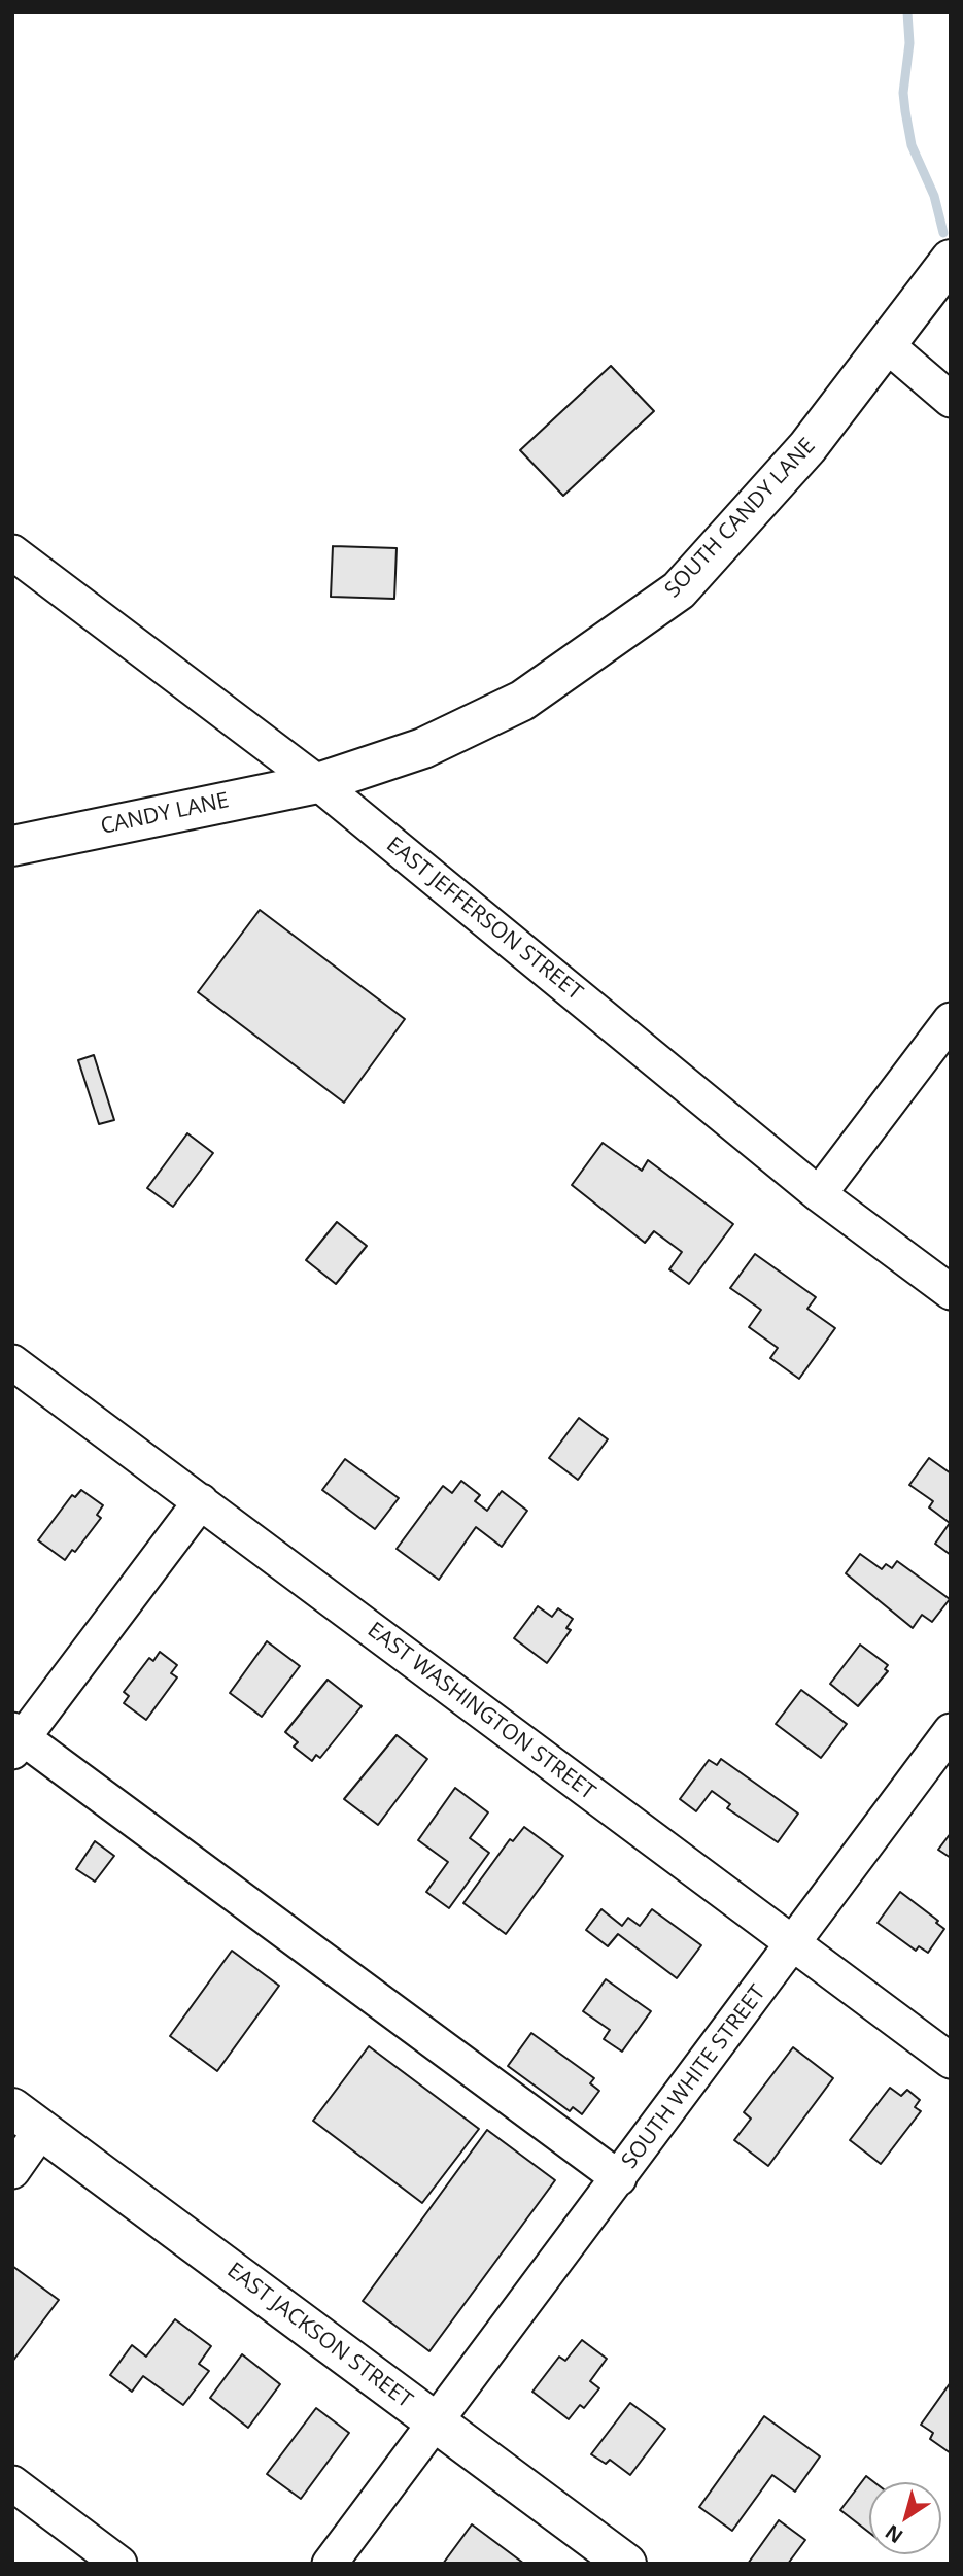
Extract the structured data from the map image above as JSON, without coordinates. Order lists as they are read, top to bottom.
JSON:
{
  "streets": {
    "main road": ["SOUTH CANDY LANE", "CANDY LANE", "EAST JACKSON STREET"],
    "street": ["EAST JEFFERSON STREET", "EAST WASHINGTON STREET", "SOUTH WHITE STREET"]
  },
  "crossings": [
    ["SOUTH CANDY LANE", "CANDY LANE"],
    ["SOUTH CANDY LANE", "EAST JEFFERSON STREET"],
    ["CANDY LANE", "EAST JEFFERSON STREET"],
    ["EAST WASHINGTON STREET", "SOUTH WHITE STREET"],
    ["SOUTH WHITE STREET", "EAST JACKSON STREET"]
  ],
  "north": "bottom left"
}
